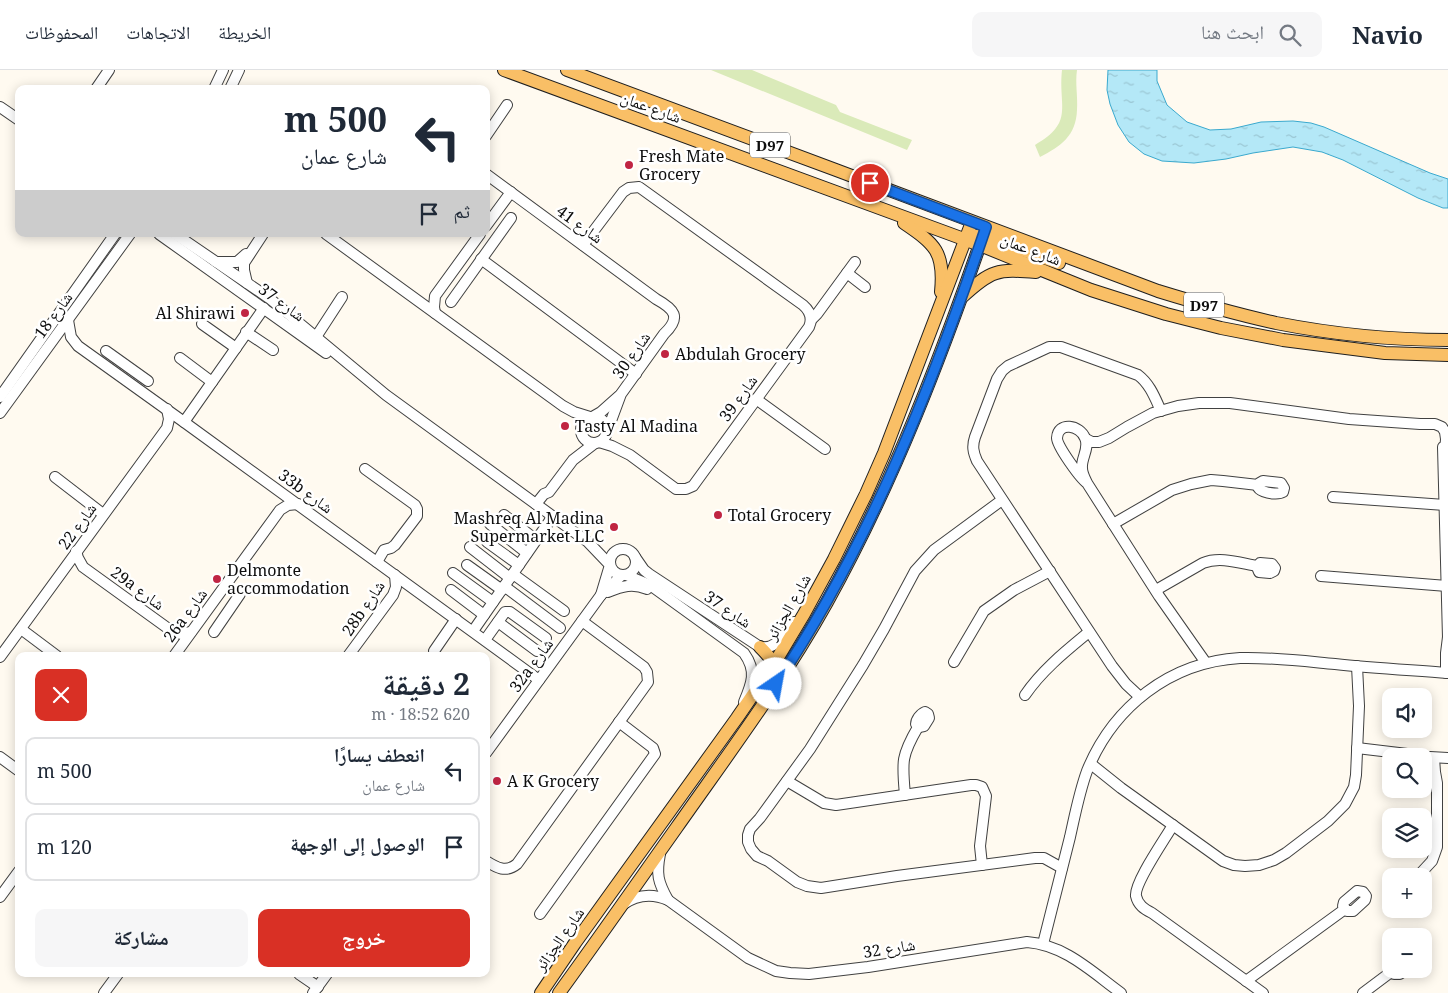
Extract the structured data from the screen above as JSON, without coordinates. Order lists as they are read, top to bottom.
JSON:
{
  "streets": {
    "main road": ["شارع عمان", "D97", "شارع الجزائر"],
    "street": [
      "شارع 41",
      "شارع 37",
      "شارع 18",
      "شارع 30",
      "شارع 39",
      "33b شارع",
      "شارع 22",
      "29a شارع",
      "28b شارع",
      "26a شارع",
      "32a شارع",
      "شارع 32"
    ]
  },
  "crossings": [
    ["شارع عمان", "شارع الجزائر"],
    ["شارع 41", "شارع 30"],
    ["شارع 37", "شارع الجزائر"],
    ["شارع 37", "32a شارع"],
    ["شارع 18", "33b شارع"],
    ["شارع 30", "شارع 39"],
    ["33b شارع", "شارع 22"],
    ["33b شارع", "28b شارع"],
    ["33b شارع", "26a شارع"],
    ["33b شارع", "32a شارع"],
    ["شارع 22", "29a شارع"],
    ["29a شارع", "26a شارع"],
    ["شارع الجزائر", "شارع 32"]
  ],
  "places": [
    "Fresh Mate Grocery",
    "Al Shirawi",
    "Abdulah Grocery",
    "Tasty Al Madina",
    "Total Grocery",
    "Mashreq Al Madina Supermarket LLC",
    "Delmonte accommodation",
    "A K Grocery"
  ],
  "page": {
    "header": "Navio",
    "search": "ابحث هنا",
    "nav": ["الخريطة", "الاتجاهات", "المحفوظات"],
    "turn": ["500 m", "شارع عمان"],
    "then": "ثم",
    "heading": ["2 دقيقة", "620 m · 18:52"],
    "map_buttons": ["+", "−"],
    "list": [
      {
        "name": "انعطف يسارًا",
        "note": "شارع عمان",
        "value": "500 m"
      },
      {
        "name": "الوصول إلى الوجهة",
        "value": "120 m"
      }
    ],
    "buttons": ["خروج", "مشاركة"]
  }
}
